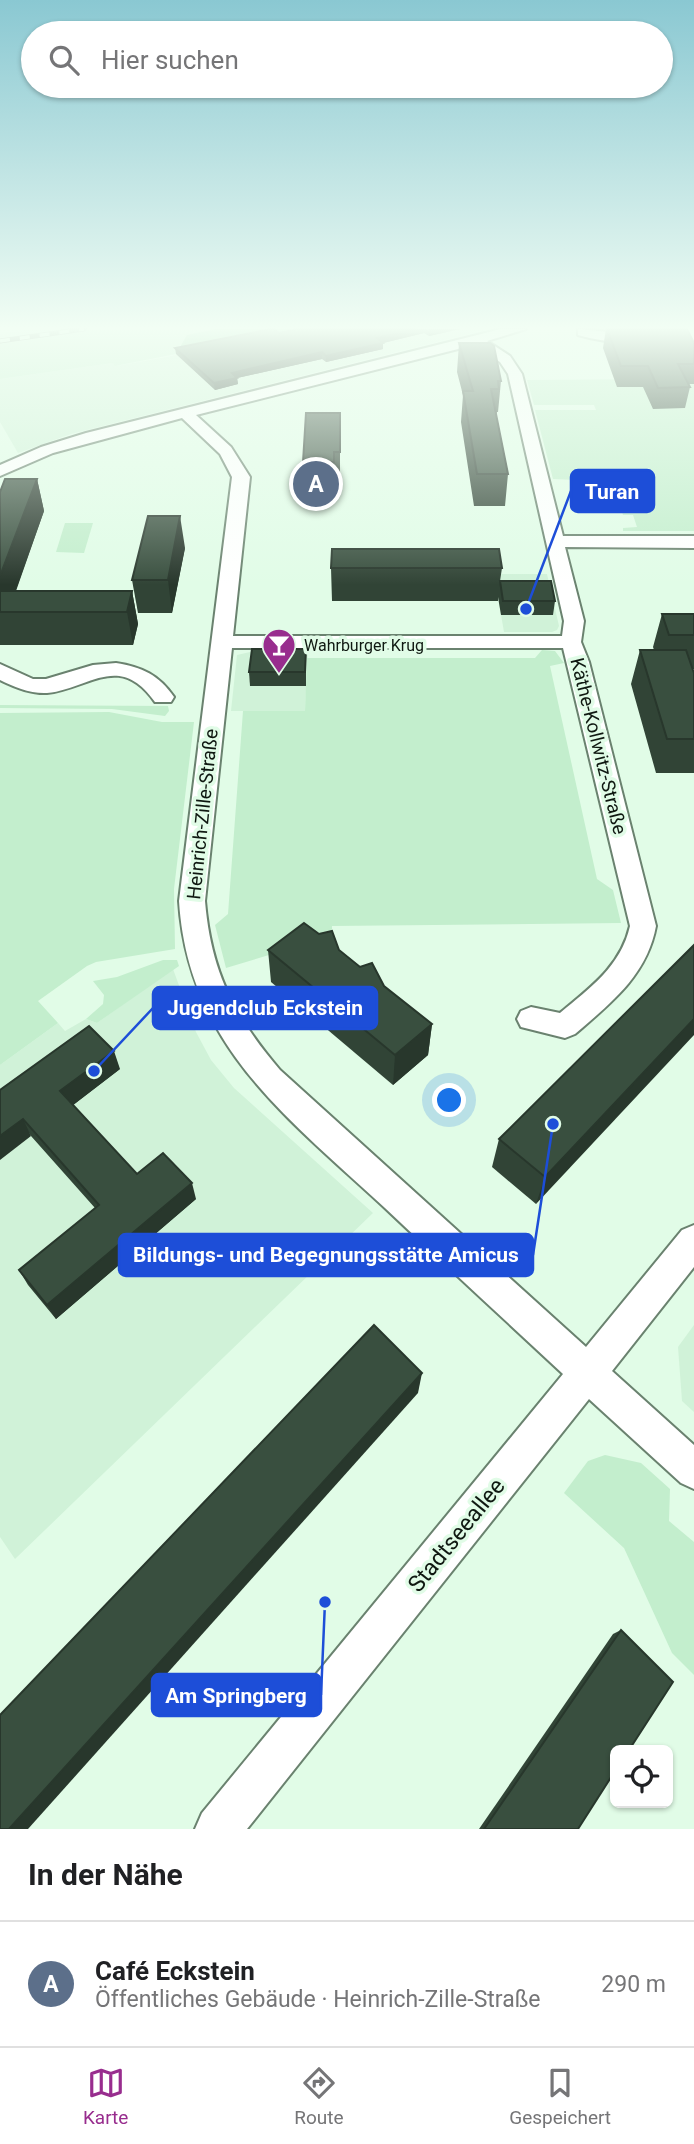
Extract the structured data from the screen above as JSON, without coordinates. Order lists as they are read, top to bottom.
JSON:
{
  "streets": {
    "street": ["Käthe-Kollwitz-Straße", "Heinrich-Zille-Straße", "Stadtseeallee"]
  },
  "crossings": [
    ["Heinrich-Zille-Straße", "Stadtseeallee"]
  ],
  "places": {
    "other": [
      "Turan",
      "Jugendclub Eckstein",
      "Bildungs- und Begegnungsstätte Amicus",
      "Am Springberg"
    ],
    "bar": ["Wahrburger Krug"]
  },
  "page": {
    "search": "Hier suchen",
    "pins": "A",
    "heading": "In der Nähe",
    "list": [
      {
        "mark": "A",
        "name": "Café Eckstein",
        "note": "Öffentliches Gebäude · Heinrich-Zille-Straße",
        "value": "290 m"
      }
    ],
    "nav": ["Karte", "Route", "Gespeichert"]
  }
}
